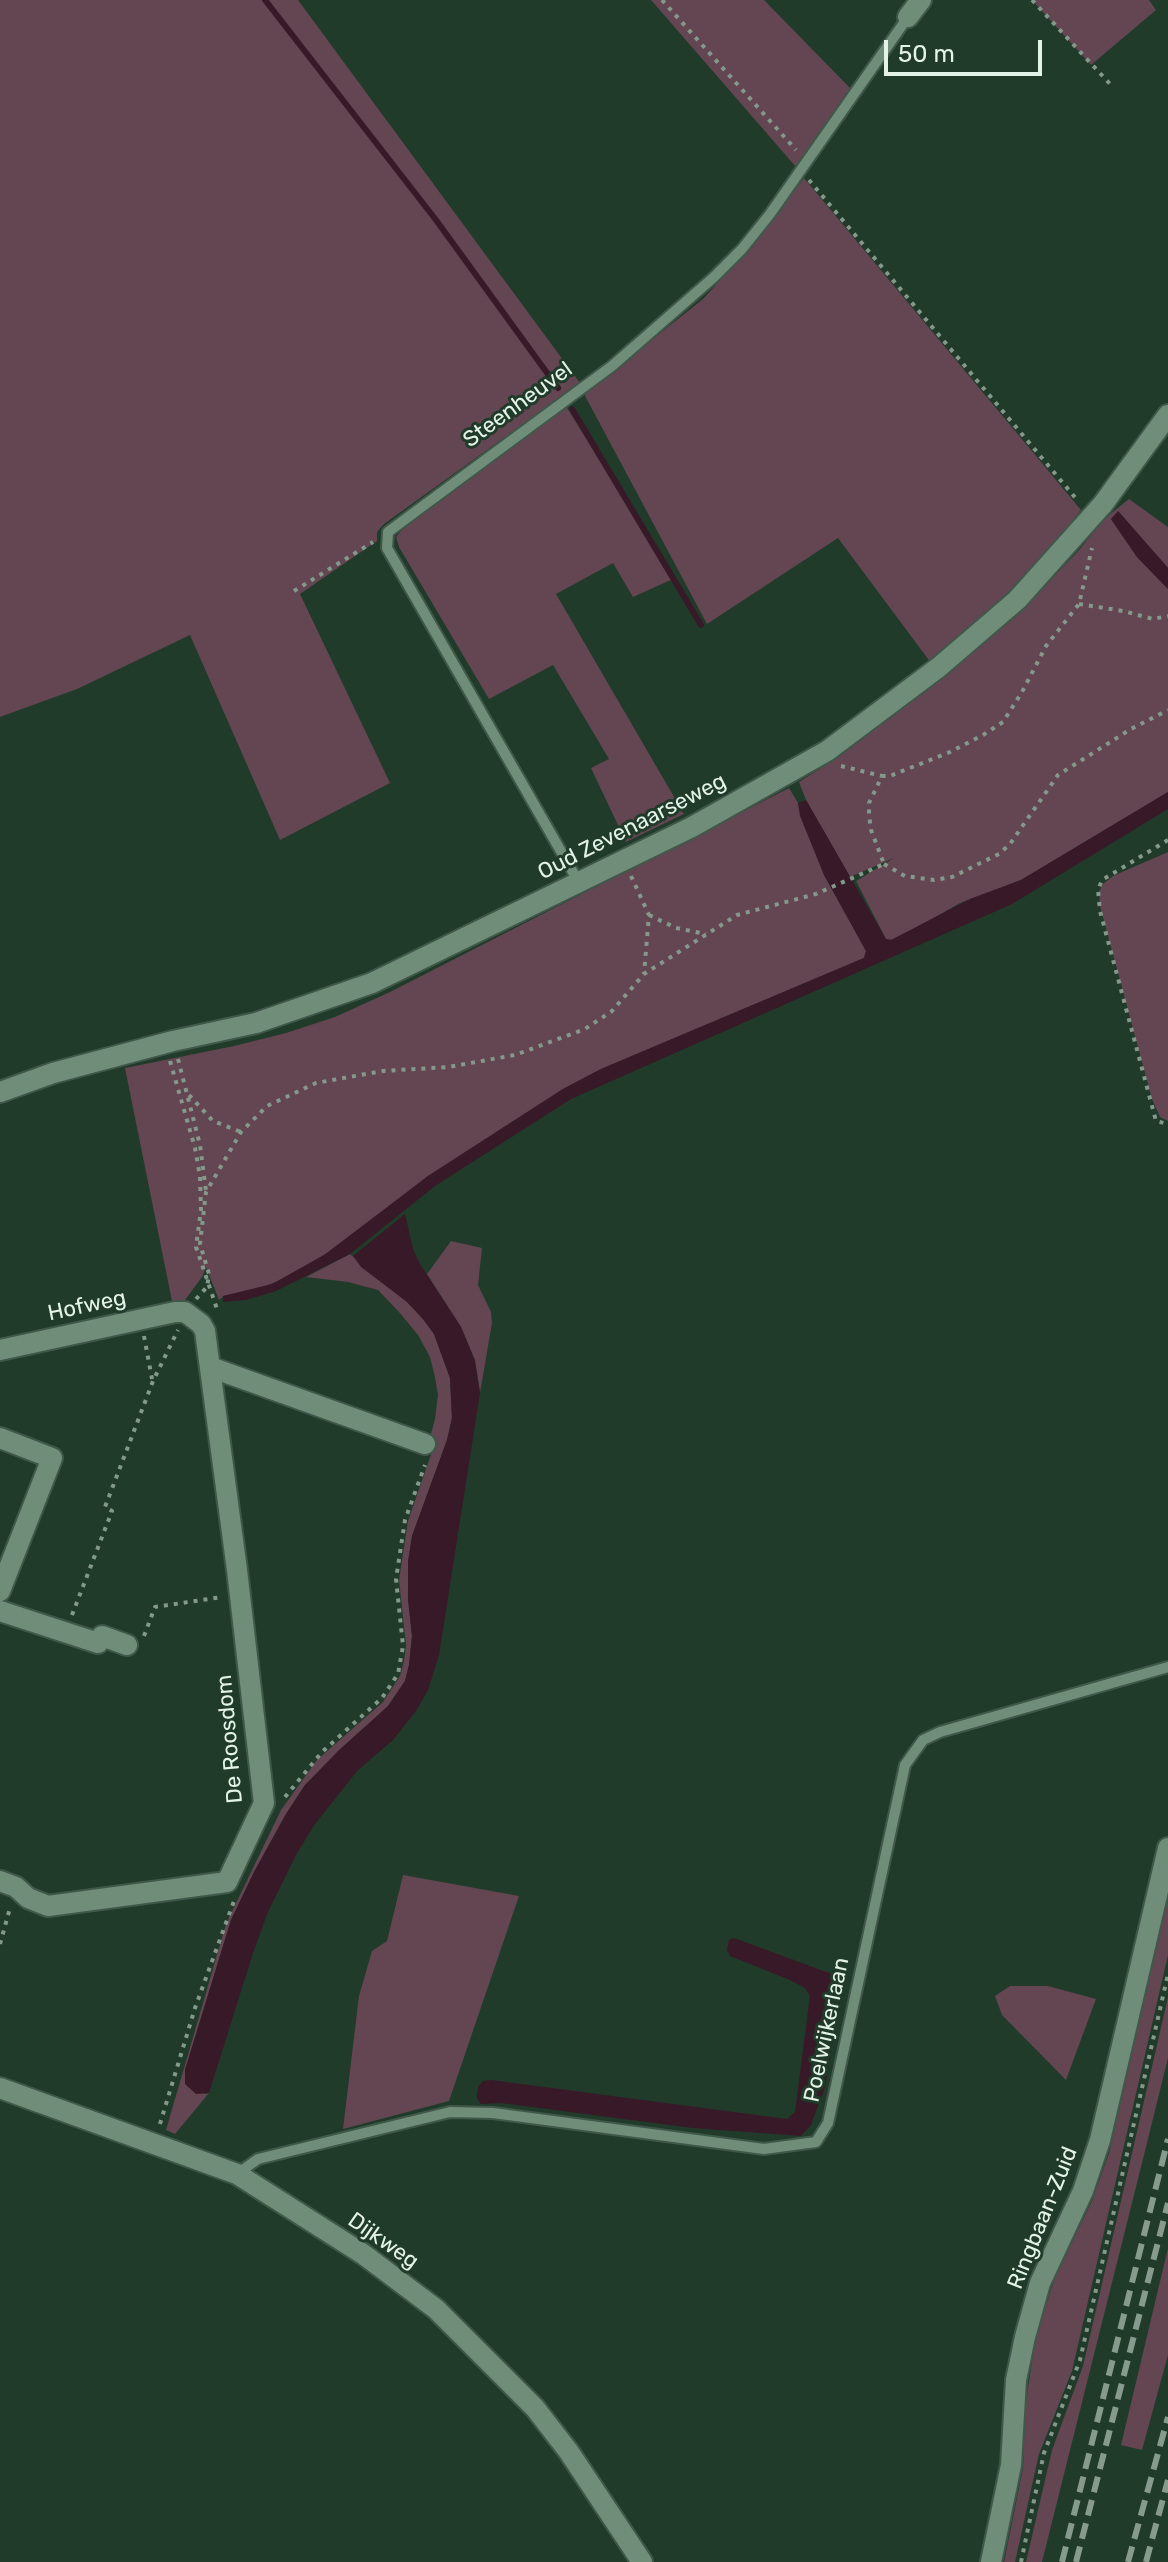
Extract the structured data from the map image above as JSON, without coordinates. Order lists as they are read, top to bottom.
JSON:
{
  "streets": {
    "street": [
      "Oud Zevenaarseweg",
      "Hofweg",
      "De Roosdom",
      "Ringbaan-Zuid",
      "Dijkweg"
    ],
    "lane": ["Steenheuvel", "Poelwijkerlaan"]
  },
  "crossings": [
    ["Hofweg", "De Roosdom"],
    ["Poelwijkerlaan", "Dijkweg"]
  ],
  "scale_bar": "50 m"
}
